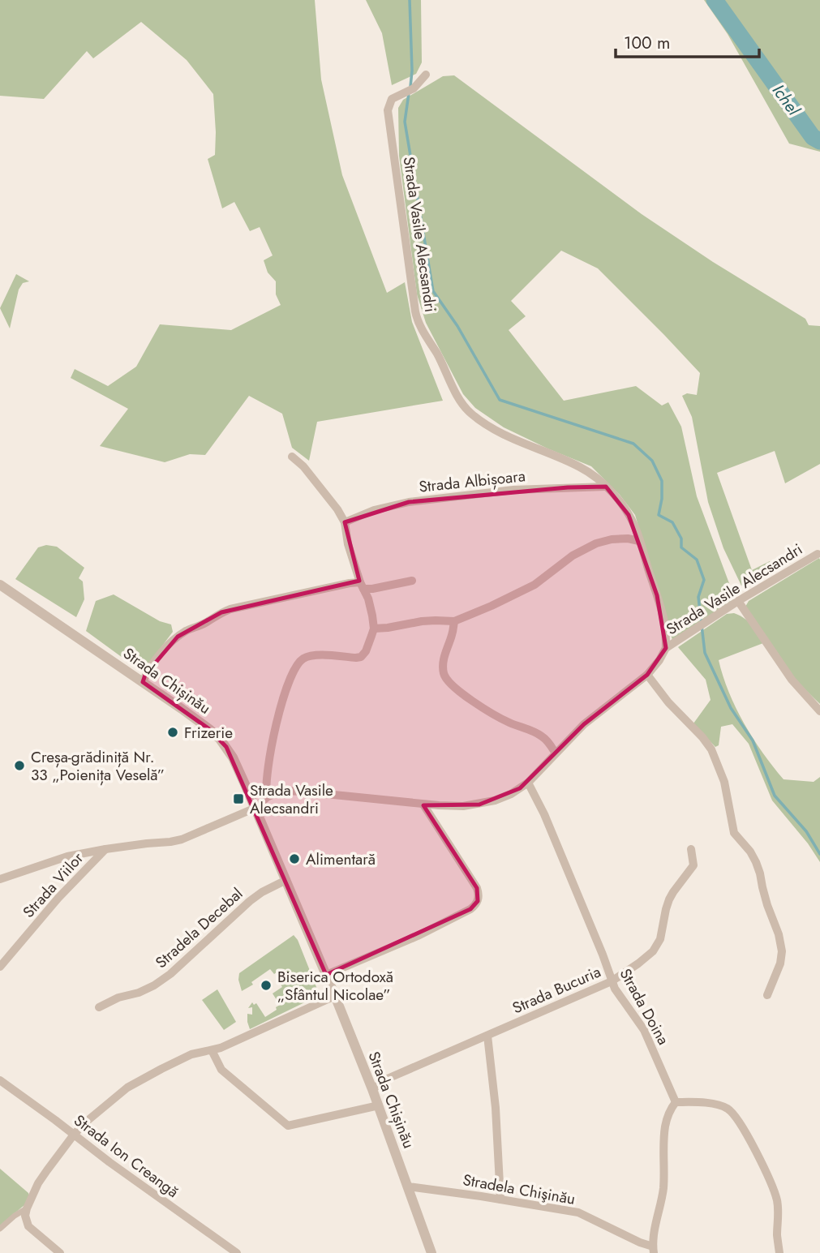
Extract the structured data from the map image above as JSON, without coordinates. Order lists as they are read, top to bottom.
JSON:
{
  "streets": {
    "street": [
      "Strada Vasile Alecsandri",
      "Strada Albișoara",
      "Strada Chișinău",
      "Strada Viilor",
      "Stradela Decebal",
      "Strada Bucuria",
      "Strada Doina",
      "Strada Ion Creangă",
      "Stradela Chişinău"
    ]
  },
  "crossings": [
    ["Strada Vasile Alecsandri", "Strada Albișoara"],
    ["Strada Vasile Alecsandri", "Strada Doina"],
    ["Strada Chișinău", "Stradela Decebal"],
    ["Strada Chișinău", "Strada Bucuria"],
    ["Strada Chișinău", "Stradela Chişinău"],
    ["Strada Bucuria", "Strada Doina"]
  ],
  "water": ["Ichel"],
  "places": {
    "other": [
      "Frizerie",
      "Creșa-grădiniță Nr. 33 „Poienița Veselă”",
      "Alimentară",
      "Biserica Ortodoxă „Sfântul Nicolae”"
    ],
    "transit": ["Strada Vasile Alecsandri"]
  },
  "scale_bar": "100 m"
}
